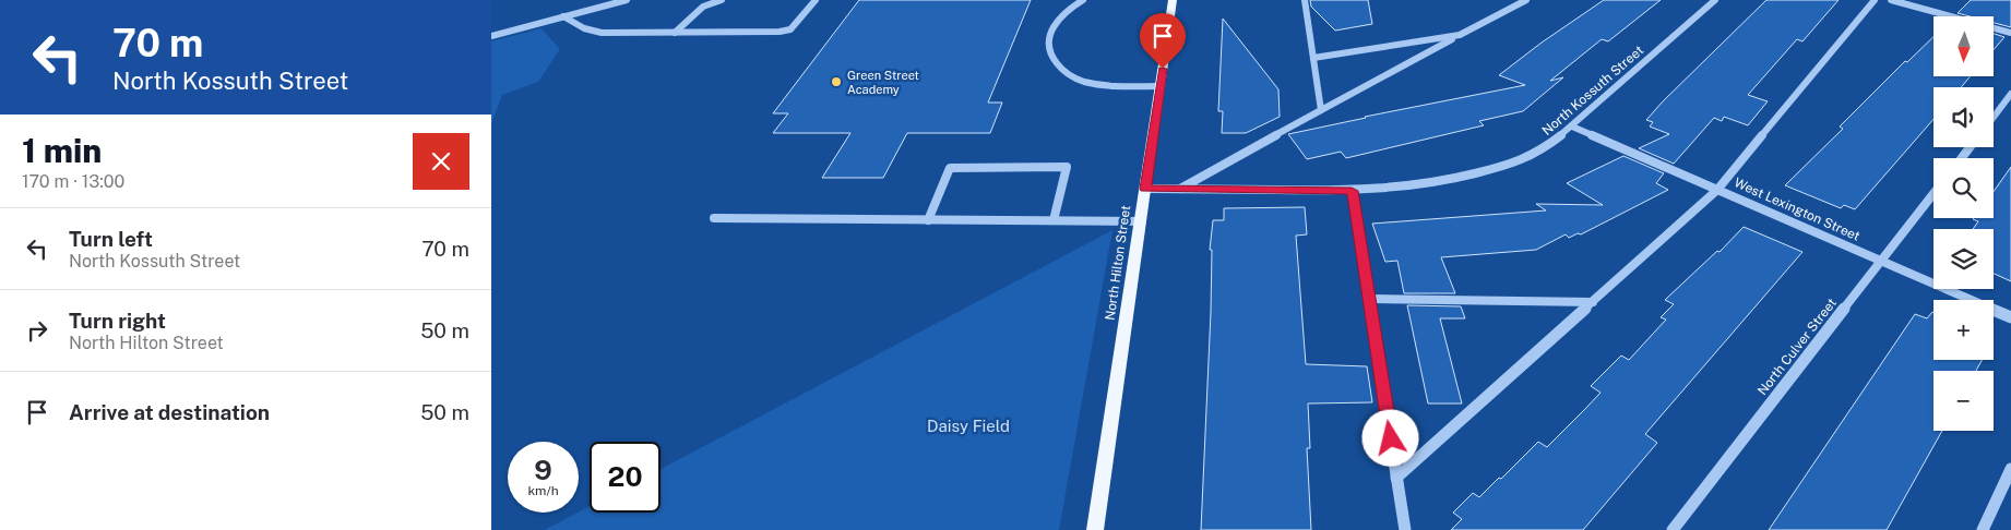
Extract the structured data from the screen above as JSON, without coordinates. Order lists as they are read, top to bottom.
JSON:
{
  "streets": {
    "main road": ["North Hilton Street"],
    "street": ["North Kossuth Street", "West Lexington Street", "North Culver Street"]
  },
  "crossings": [
    ["North Kossuth Street", "West Lexington Street"],
    ["North Kossuth Street", "North Hilton Street"],
    ["West Lexington Street", "North Culver Street"]
  ],
  "parks": ["Daisy Field"],
  "places": ["Green Street Academy"],
  "north": "bottom",
  "page": {
    "turn": ["70 m", "North Kossuth Street"],
    "map_buttons": ["+", "−"],
    "heading": ["1 min", "170 m · 13:00"],
    "list": [
      {
        "name": "Turn left",
        "note": "North Kossuth Street",
        "value": "70 m"
      },
      {
        "name": "Turn right",
        "note": "North Hilton Street",
        "value": "50 m"
      },
      {
        "name": "Arrive at destination",
        "value": "50 m"
      }
    ],
    "speed": "9 km/h",
    "limit": "20"
  }
}
